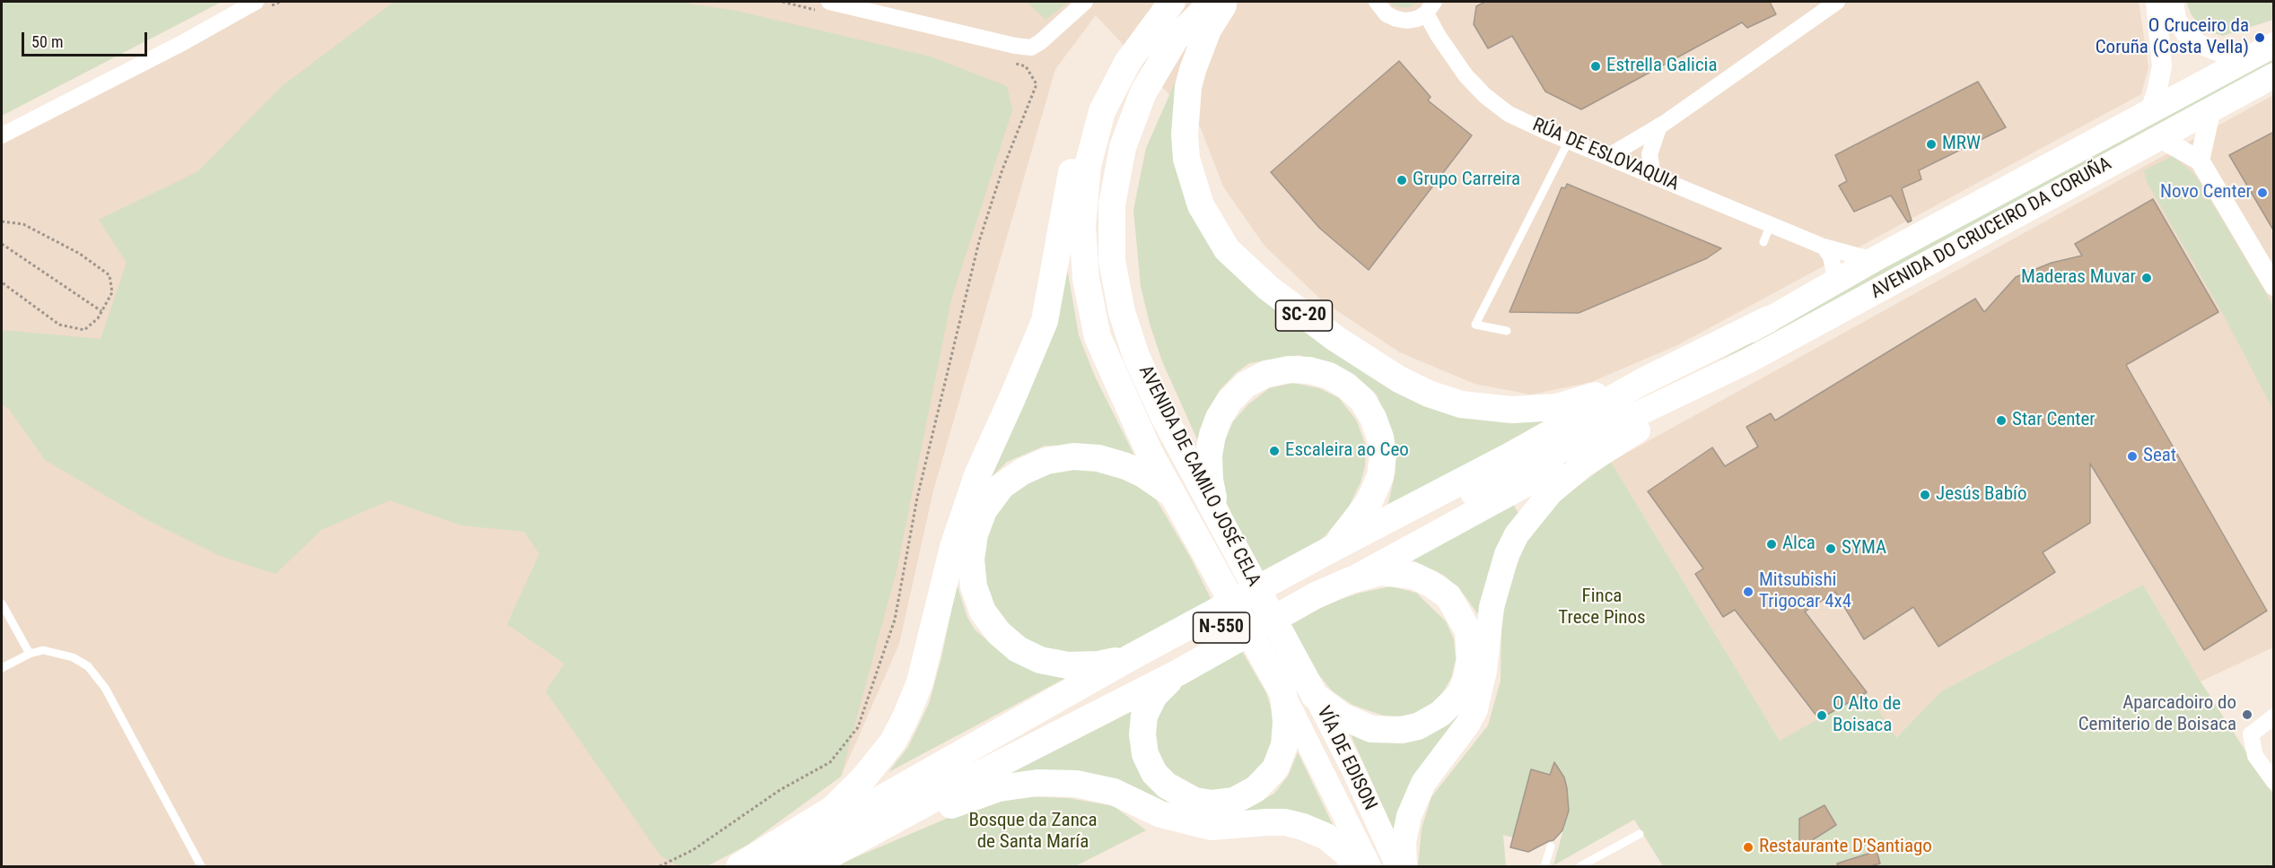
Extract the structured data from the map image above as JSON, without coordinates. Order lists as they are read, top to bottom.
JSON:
{
  "streets": {
    "highway": [
      "SC-20",
      "AVENIDA DE CAMILO JOSÉ CELA",
      "N-550",
      "VÍA DE EDISON"
    ],
    "main road": ["AVENIDA DO CRUCEIRO DA CORUÑA"],
    "street": ["RÚA DE ESLOVAQUIA"]
  },
  "crossings": [
    ["RÚA DE ESLOVAQUIA", "AVENIDA DO CRUCEIRO DA CORUÑA"],
    ["AVENIDA DO CRUCEIRO DA CORUÑA", "N-550"],
    ["AVENIDA DE CAMILO JOSÉ CELA", "VÍA DE EDISON"]
  ],
  "parks": ["Finca Trece Pinos", "Bosque da Zanca de Santa María"],
  "places": [
    "O Cruceiro da Coruña (Costa Vella)",
    "Estrella Galicia",
    "MRW",
    "Grupo Carreira",
    "Novo Center",
    "Maderas Muvar",
    "Star Center",
    "Escaleira ao Ceo",
    "Seat",
    "Jesús Babío",
    "Alca",
    "SYMA",
    "Mitsubishi Trigocar 4x4",
    "Aparcadoiro do Cemiterio de Boisaca",
    "O Alto de Boisaca",
    "Restaurante D'Santiago"
  ],
  "scale_bar": "50 m"
}
